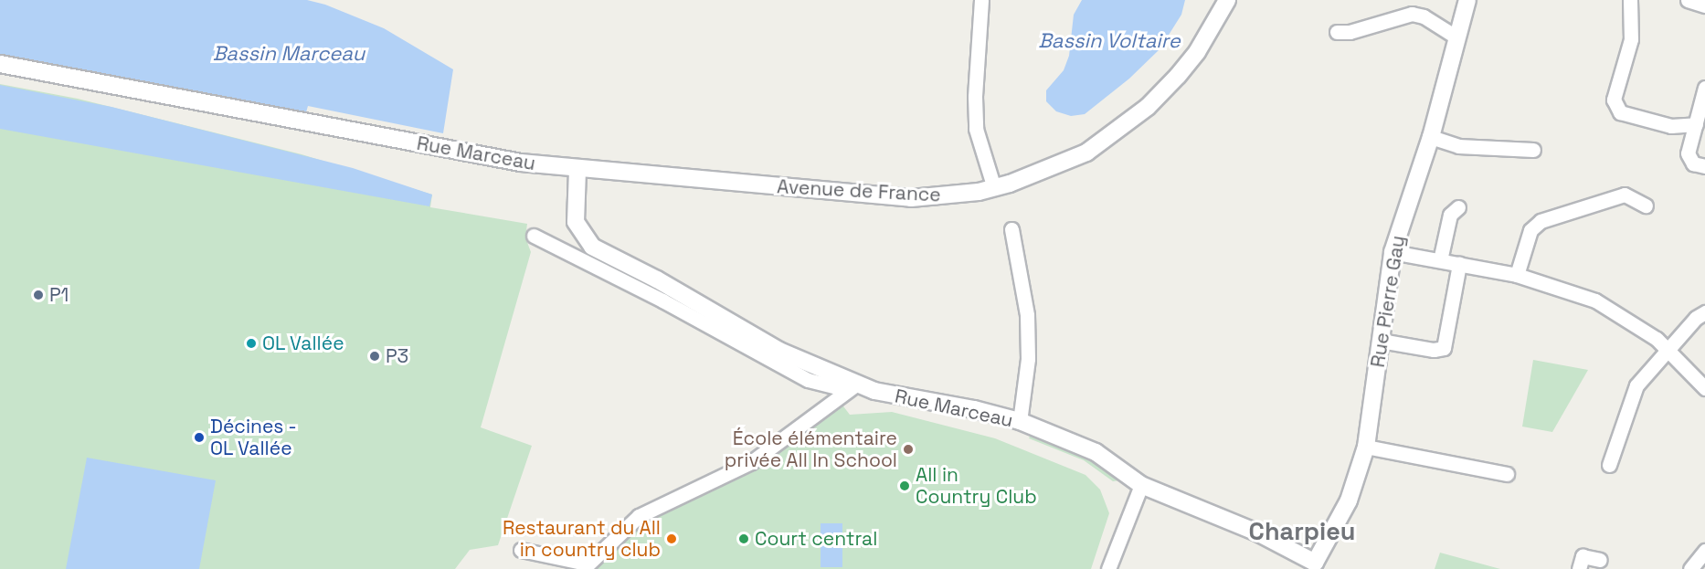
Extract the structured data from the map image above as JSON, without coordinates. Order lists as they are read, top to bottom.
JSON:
{
  "streets": {
    "street": ["Rue Marceau", "Avenue de France", "Rue Pierre Gay"]
  },
  "crossings": [
    ["Rue Marceau", "Avenue de France"],
    ["Rue Marceau", "Rue Pierre Gay"]
  ],
  "districts": ["Charpieu"],
  "water": ["Bassin Voltaire", "Bassin Marceau"],
  "places": [
    "P1",
    "OL Vallée",
    "P3",
    "Décines - OL Vallée",
    "École élémentaire privée All In School",
    "All in Country Club",
    "Restaurant du All in country club",
    "Court central"
  ]
}
